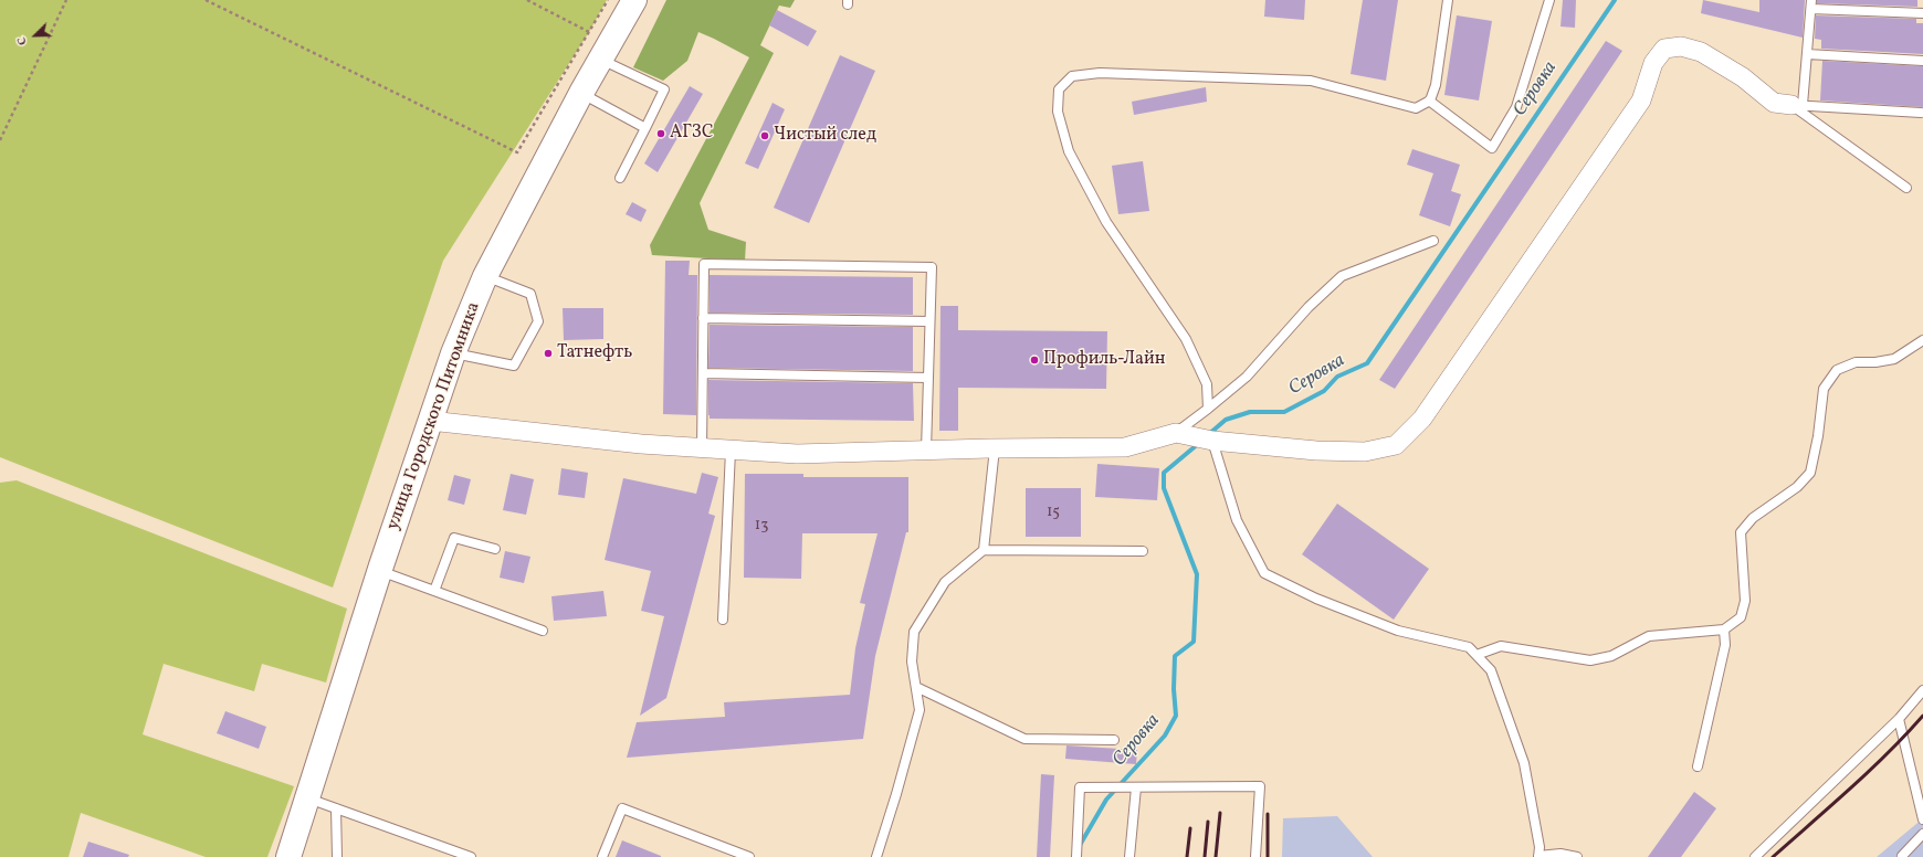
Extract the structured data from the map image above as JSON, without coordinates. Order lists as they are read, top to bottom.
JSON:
{
  "streets": {
    "main road": ["улица Городского Питомника"]
  },
  "water": ["Серовка"],
  "places": [
    "АГЗС",
    "Чистый след",
    "Татнефть",
    "Профиль-Лайн"
  ],
  "house_numbers": ["15", "13"],
  "north": "bottom left"
}
